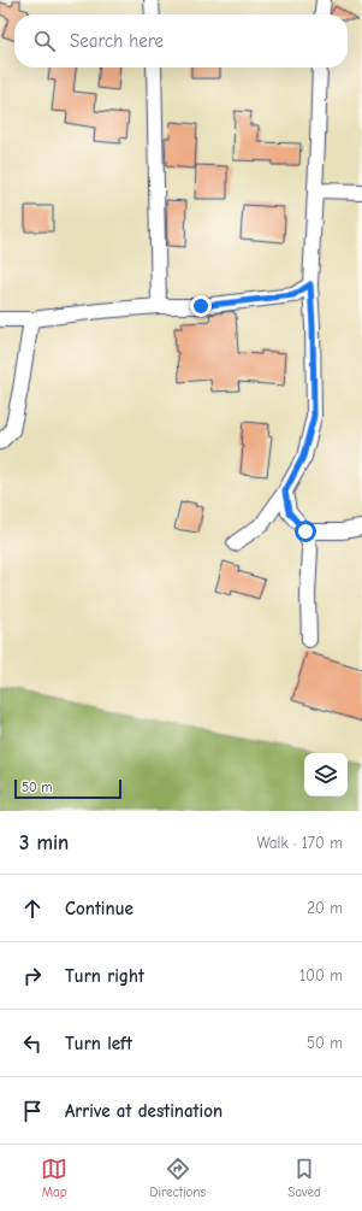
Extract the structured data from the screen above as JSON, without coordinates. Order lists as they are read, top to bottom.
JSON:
{
  "scale_bar": "50 m",
  "page": {
    "search": "Search here",
    "scale": "50 m",
    "heading": ["3 min", "Walk · 170 m"],
    "list": [
      ["Continue", "20 m"],
      ["Turn right", "100 m"],
      ["Turn left", "50 m"],
      "Arrive at destination"
    ],
    "nav": ["Map", "Directions", "Saved"]
  }
}
